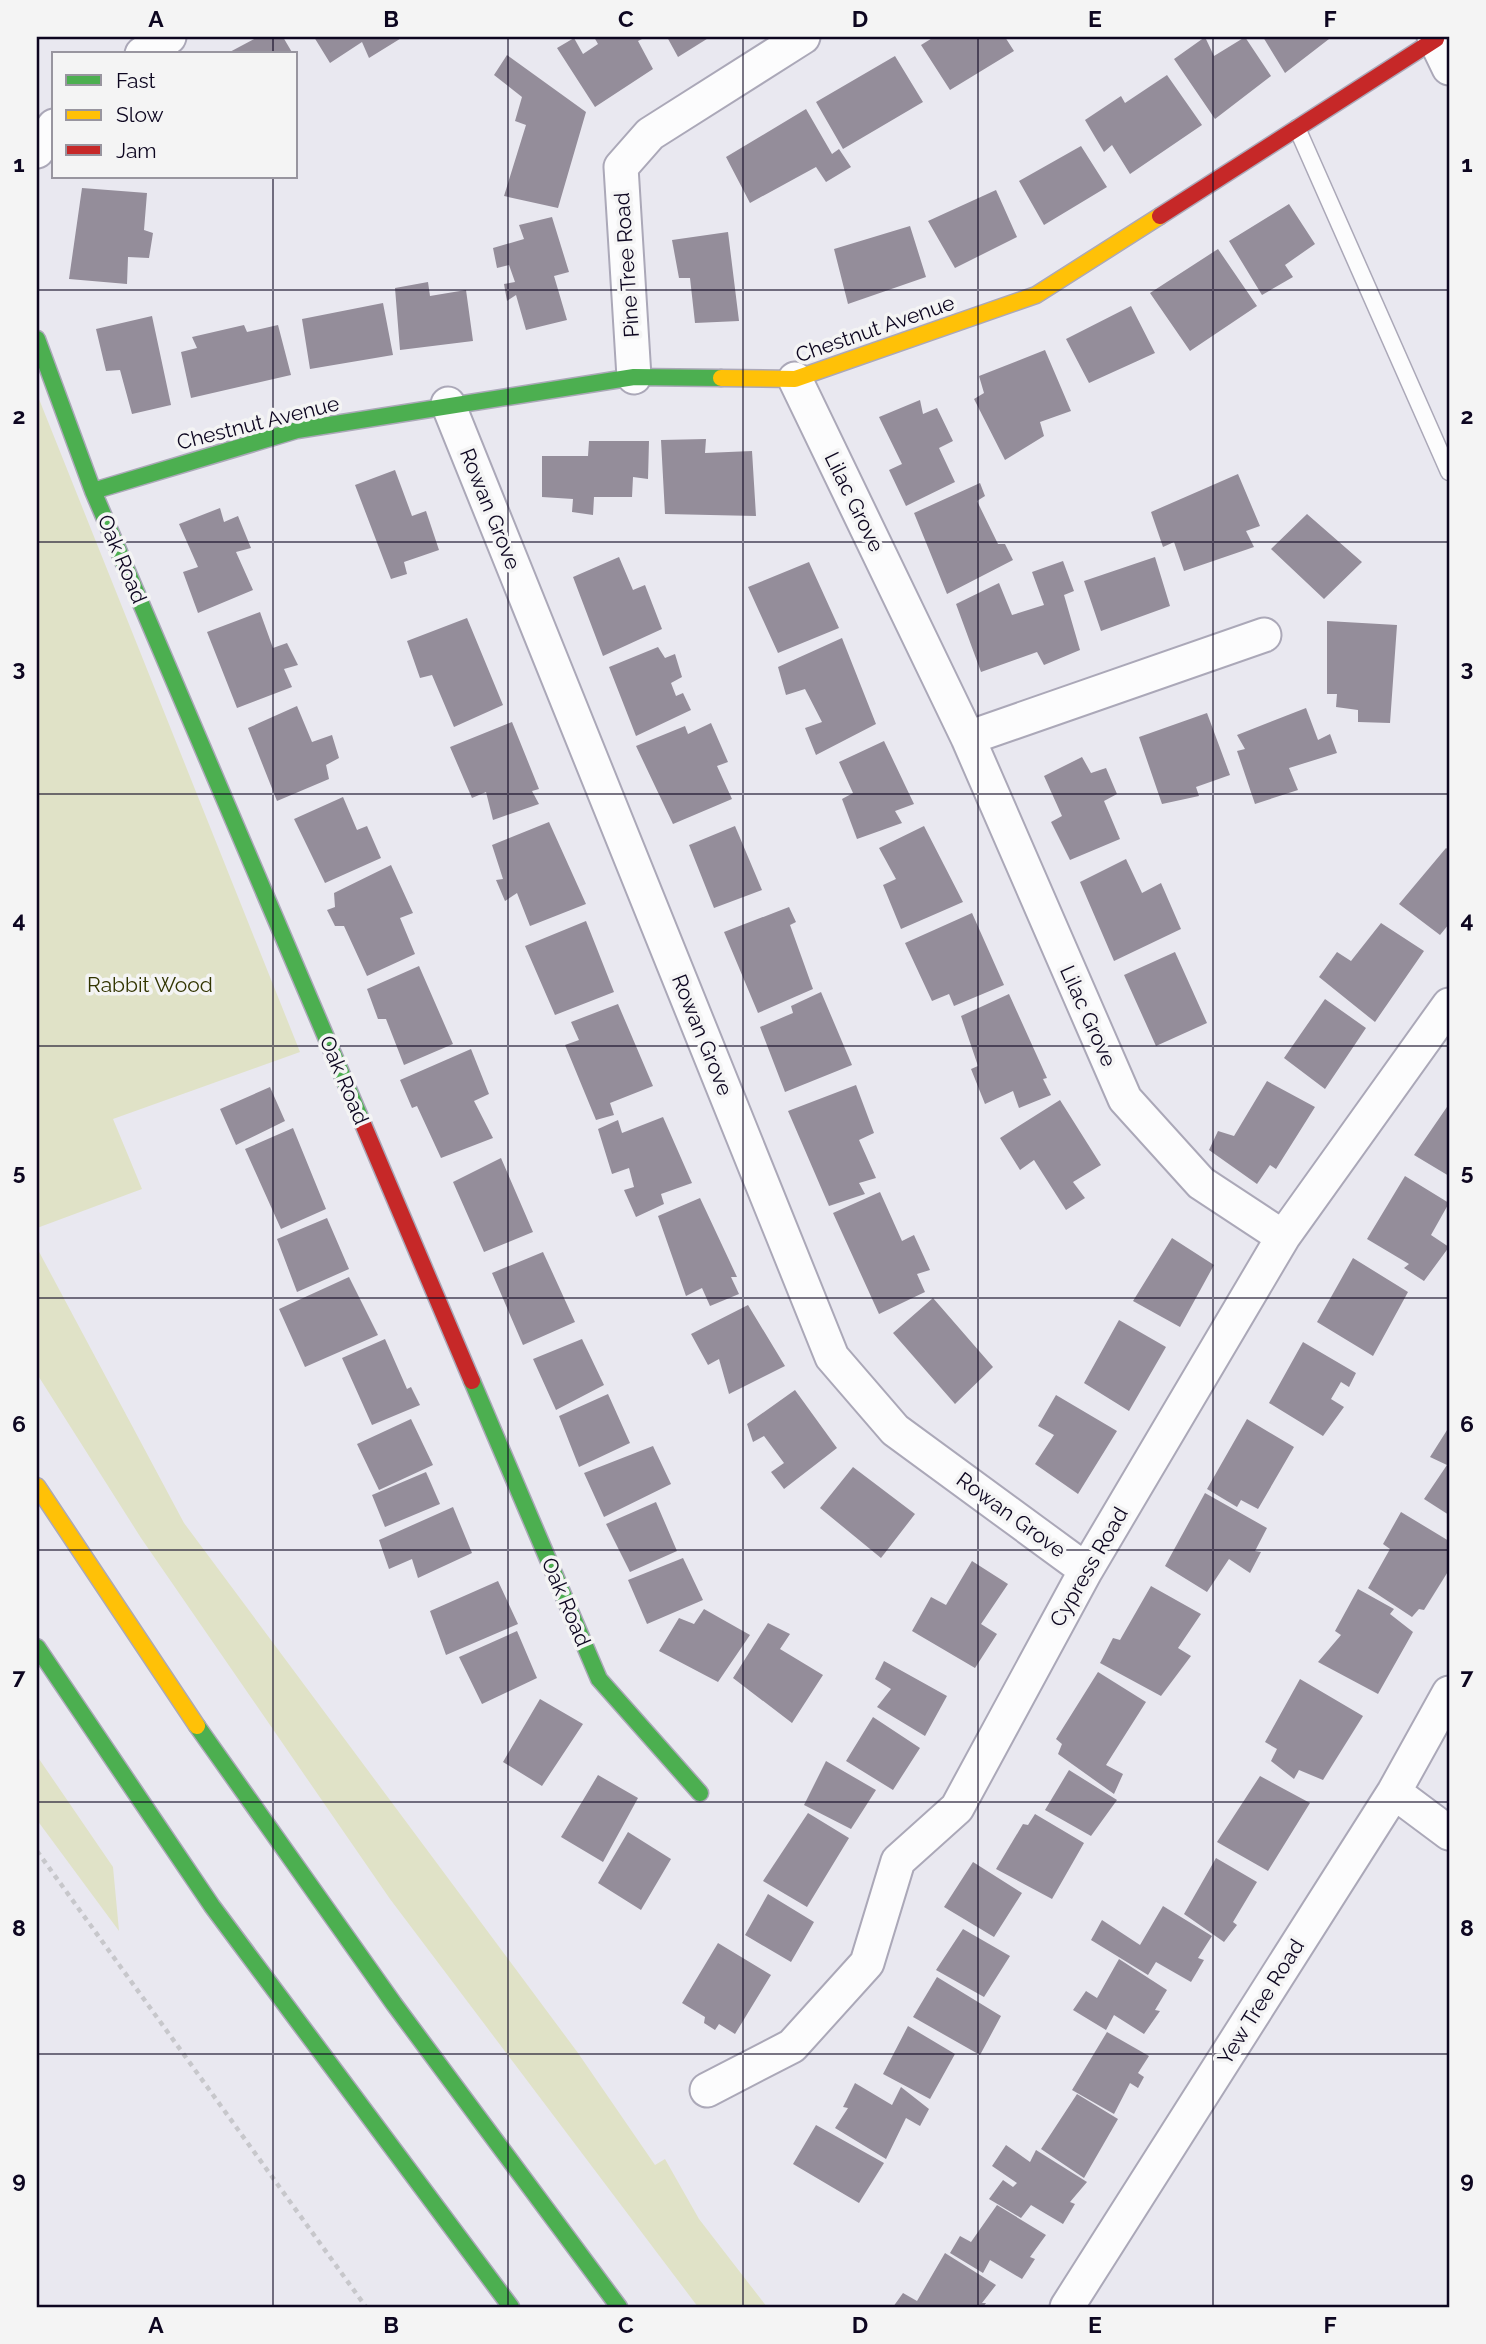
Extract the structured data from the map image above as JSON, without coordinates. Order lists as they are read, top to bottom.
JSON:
{
  "streets": {
    "main road": ["Chestnut Avenue", "Oak Road"],
    "street": [
      "Pine Tree Road",
      "Lilac Grove",
      "Rowan Grove",
      "Cypress Road",
      "Yew Tree Road"
    ]
  },
  "crossings": [
    ["Pine Tree Road", "Chestnut Avenue"],
    ["Chestnut Avenue", "Lilac Grove"],
    ["Chestnut Avenue", "Rowan Grove"],
    ["Chestnut Avenue", "Oak Road"],
    ["Lilac Grove", "Cypress Road"],
    ["Rowan Grove", "Cypress Road"]
  ],
  "parks": ["Rabbit Wood"],
  "legend": ["Fast", "Slow", "Jam"],
  "grid": {
    "columns": [
      "A",
      "B",
      "C",
      "D",
      "E",
      "F"
    ],
    "rows": [
      "1",
      "2",
      "3",
      "4",
      "5",
      "6",
      "7",
      "8",
      "9"
    ]
  }
}
